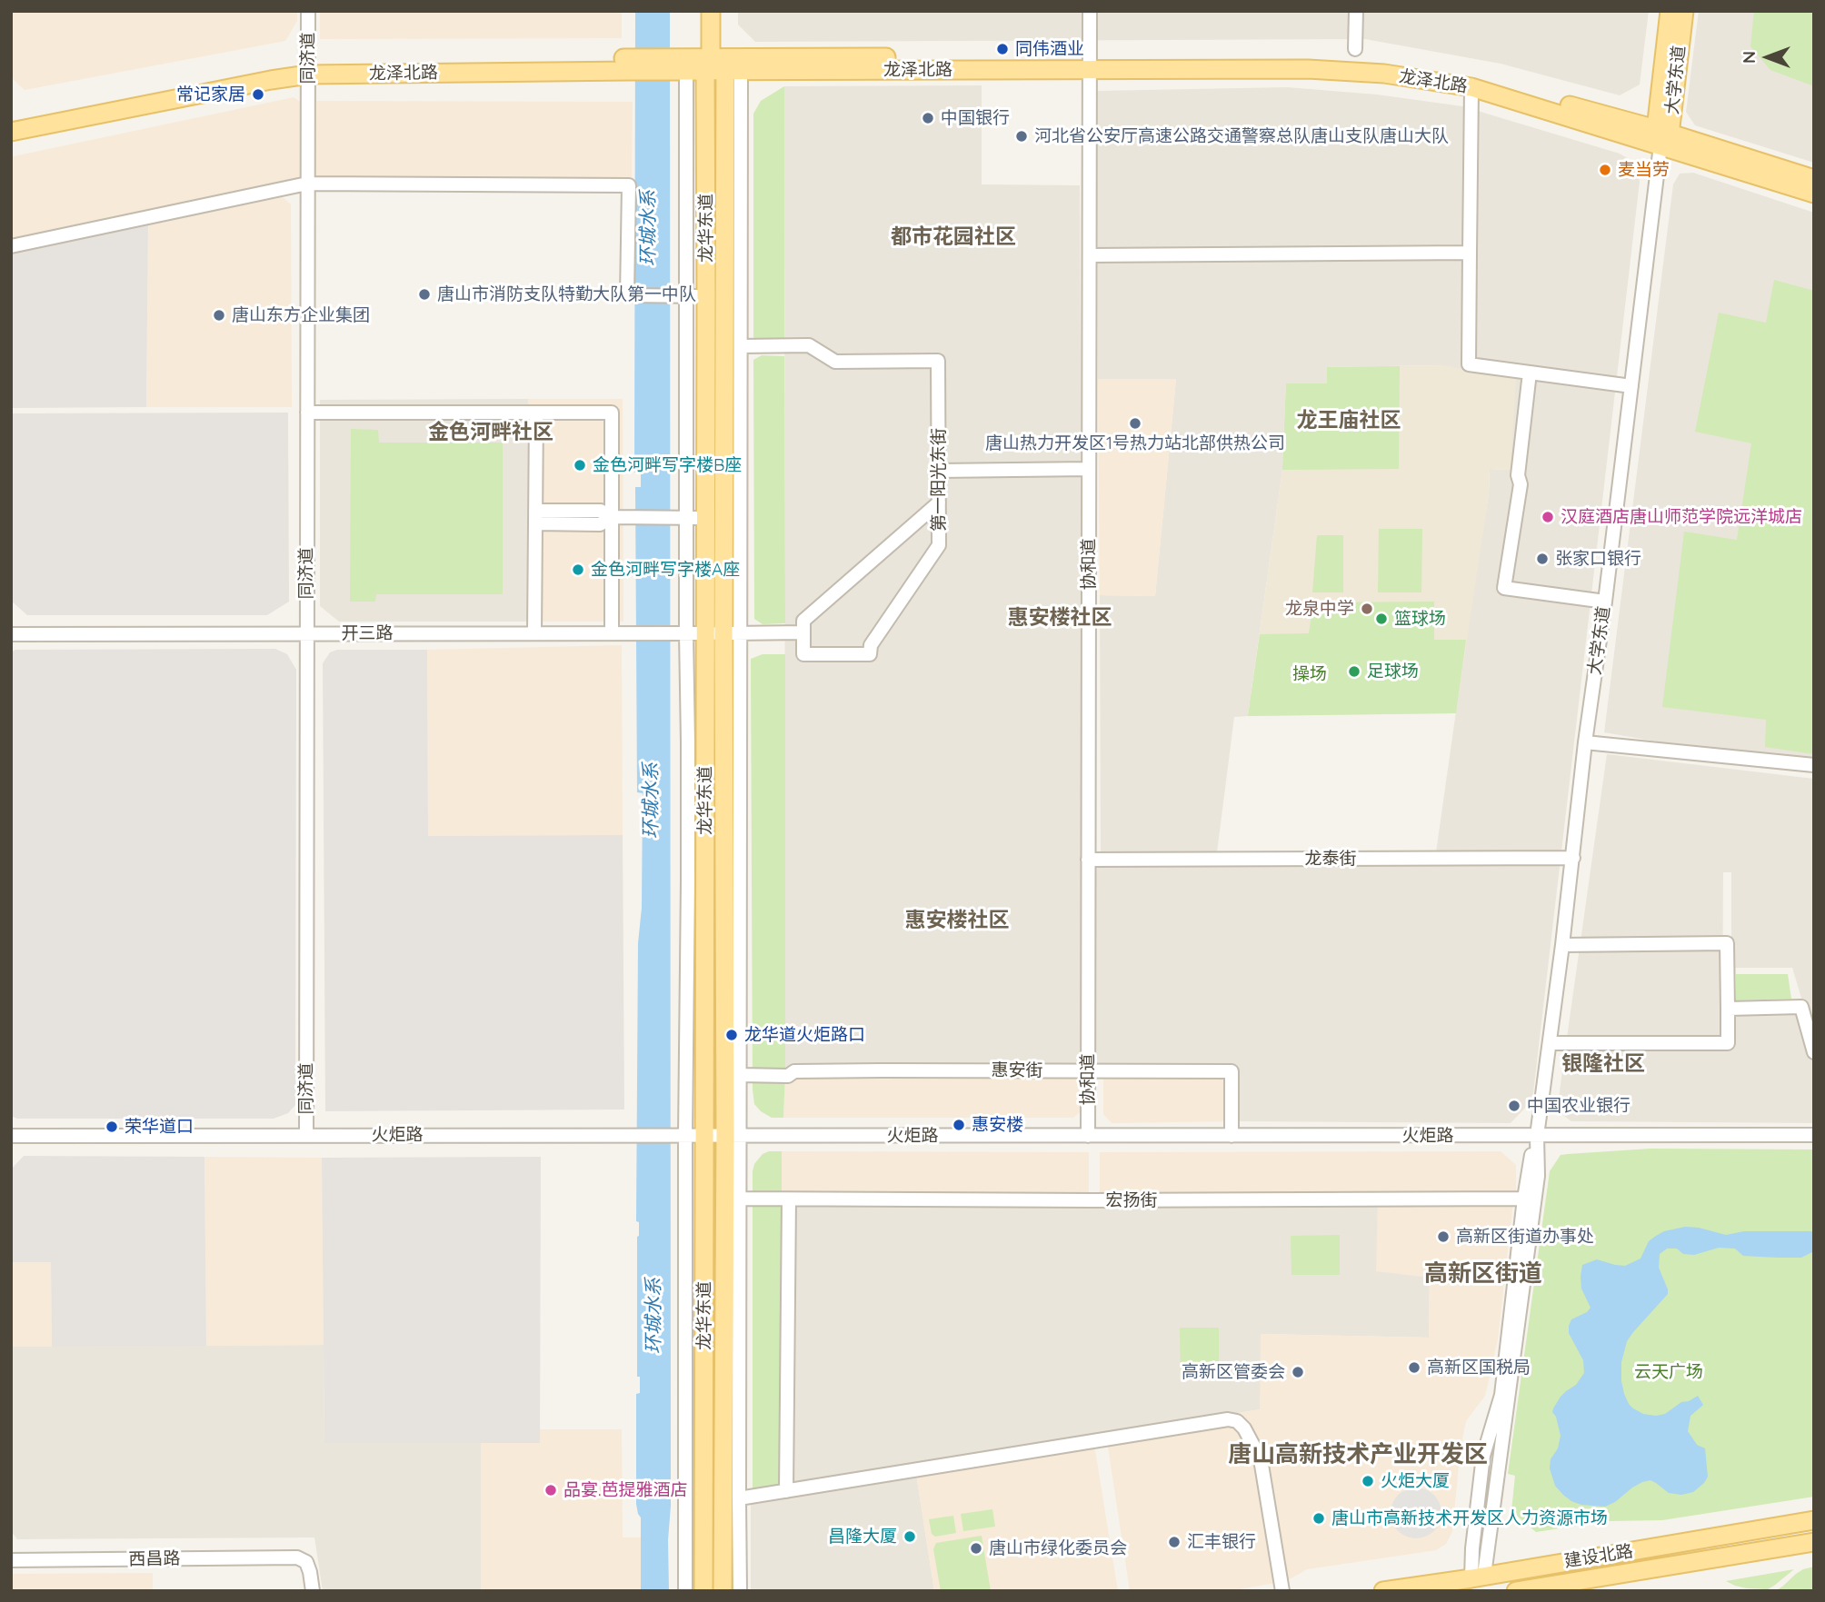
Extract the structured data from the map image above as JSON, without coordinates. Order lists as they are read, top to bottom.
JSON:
{
  "streets": {
    "main road": [
      "龙泽北路",
      "大学东道",
      "龙华东道",
      "建设北路"
    ],
    "street": [
      "同济道",
      "第一阳光东街",
      "协和道",
      "开三路",
      "龙泰街",
      "惠安街",
      "火炬路",
      "宏扬街",
      "西昌路"
    ]
  },
  "crossings": [
    ["同济道", "龙泽北路"],
    ["同济道", "开三路"],
    ["同济道", "火炬路"],
    ["龙泽北路", "大学东道"],
    ["龙泽北路", "龙华东道"],
    ["龙泽北路", "协和道"],
    ["大学东道", "龙泰街"],
    ["大学东道", "火炬路"],
    ["大学东道", "宏扬街"],
    ["大学东道", "建设北路"],
    ["龙华东道", "开三路"],
    ["龙华东道", "火炬路"],
    ["第一阳光东街", "开三路"],
    ["协和道", "龙泰街"],
    ["协和道", "惠安街"],
    ["协和道", "火炬路"],
    ["惠安街", "火炬路"]
  ],
  "districts": [
    "都市花园社区",
    "龙王庙社区",
    "金色河畔社区",
    "惠安楼社区",
    "惠安楼社区",
    "银隆社区",
    "高新区街道",
    "唐山高新技术产业开发区"
  ],
  "water": ["环城水系"],
  "parks": ["操场", "云天广场"],
  "places": [
    "同伟酒业",
    "常记家居",
    "中国银行",
    "河北省公安厅高速公路交通警察总队唐山支队唐山大队",
    "麦当劳",
    "唐山市消防支队特勤大队第一中队",
    "唐山东方企业集团",
    "唐山热力开发区1号热力站北部供热公司",
    "金色河畔写字楼B座",
    "汉庭酒店唐山师范学院远洋城店",
    "张家口银行",
    "金色河畔写字楼A座",
    "龙泉中学",
    "篮球场",
    "足球场",
    "龙华道火炬路口",
    "中国农业银行",
    "惠安楼",
    "荣华道口",
    "高新区街道办事处",
    "高新区国税局",
    "高新区管委会",
    "火炬大厦",
    "品宴.芭提雅酒店",
    "唐山市高新技术开发区人力资源市场",
    "昌隆大厦",
    "汇丰银行",
    "唐山市绿化委员会"
  ],
  "north": "left"
}
